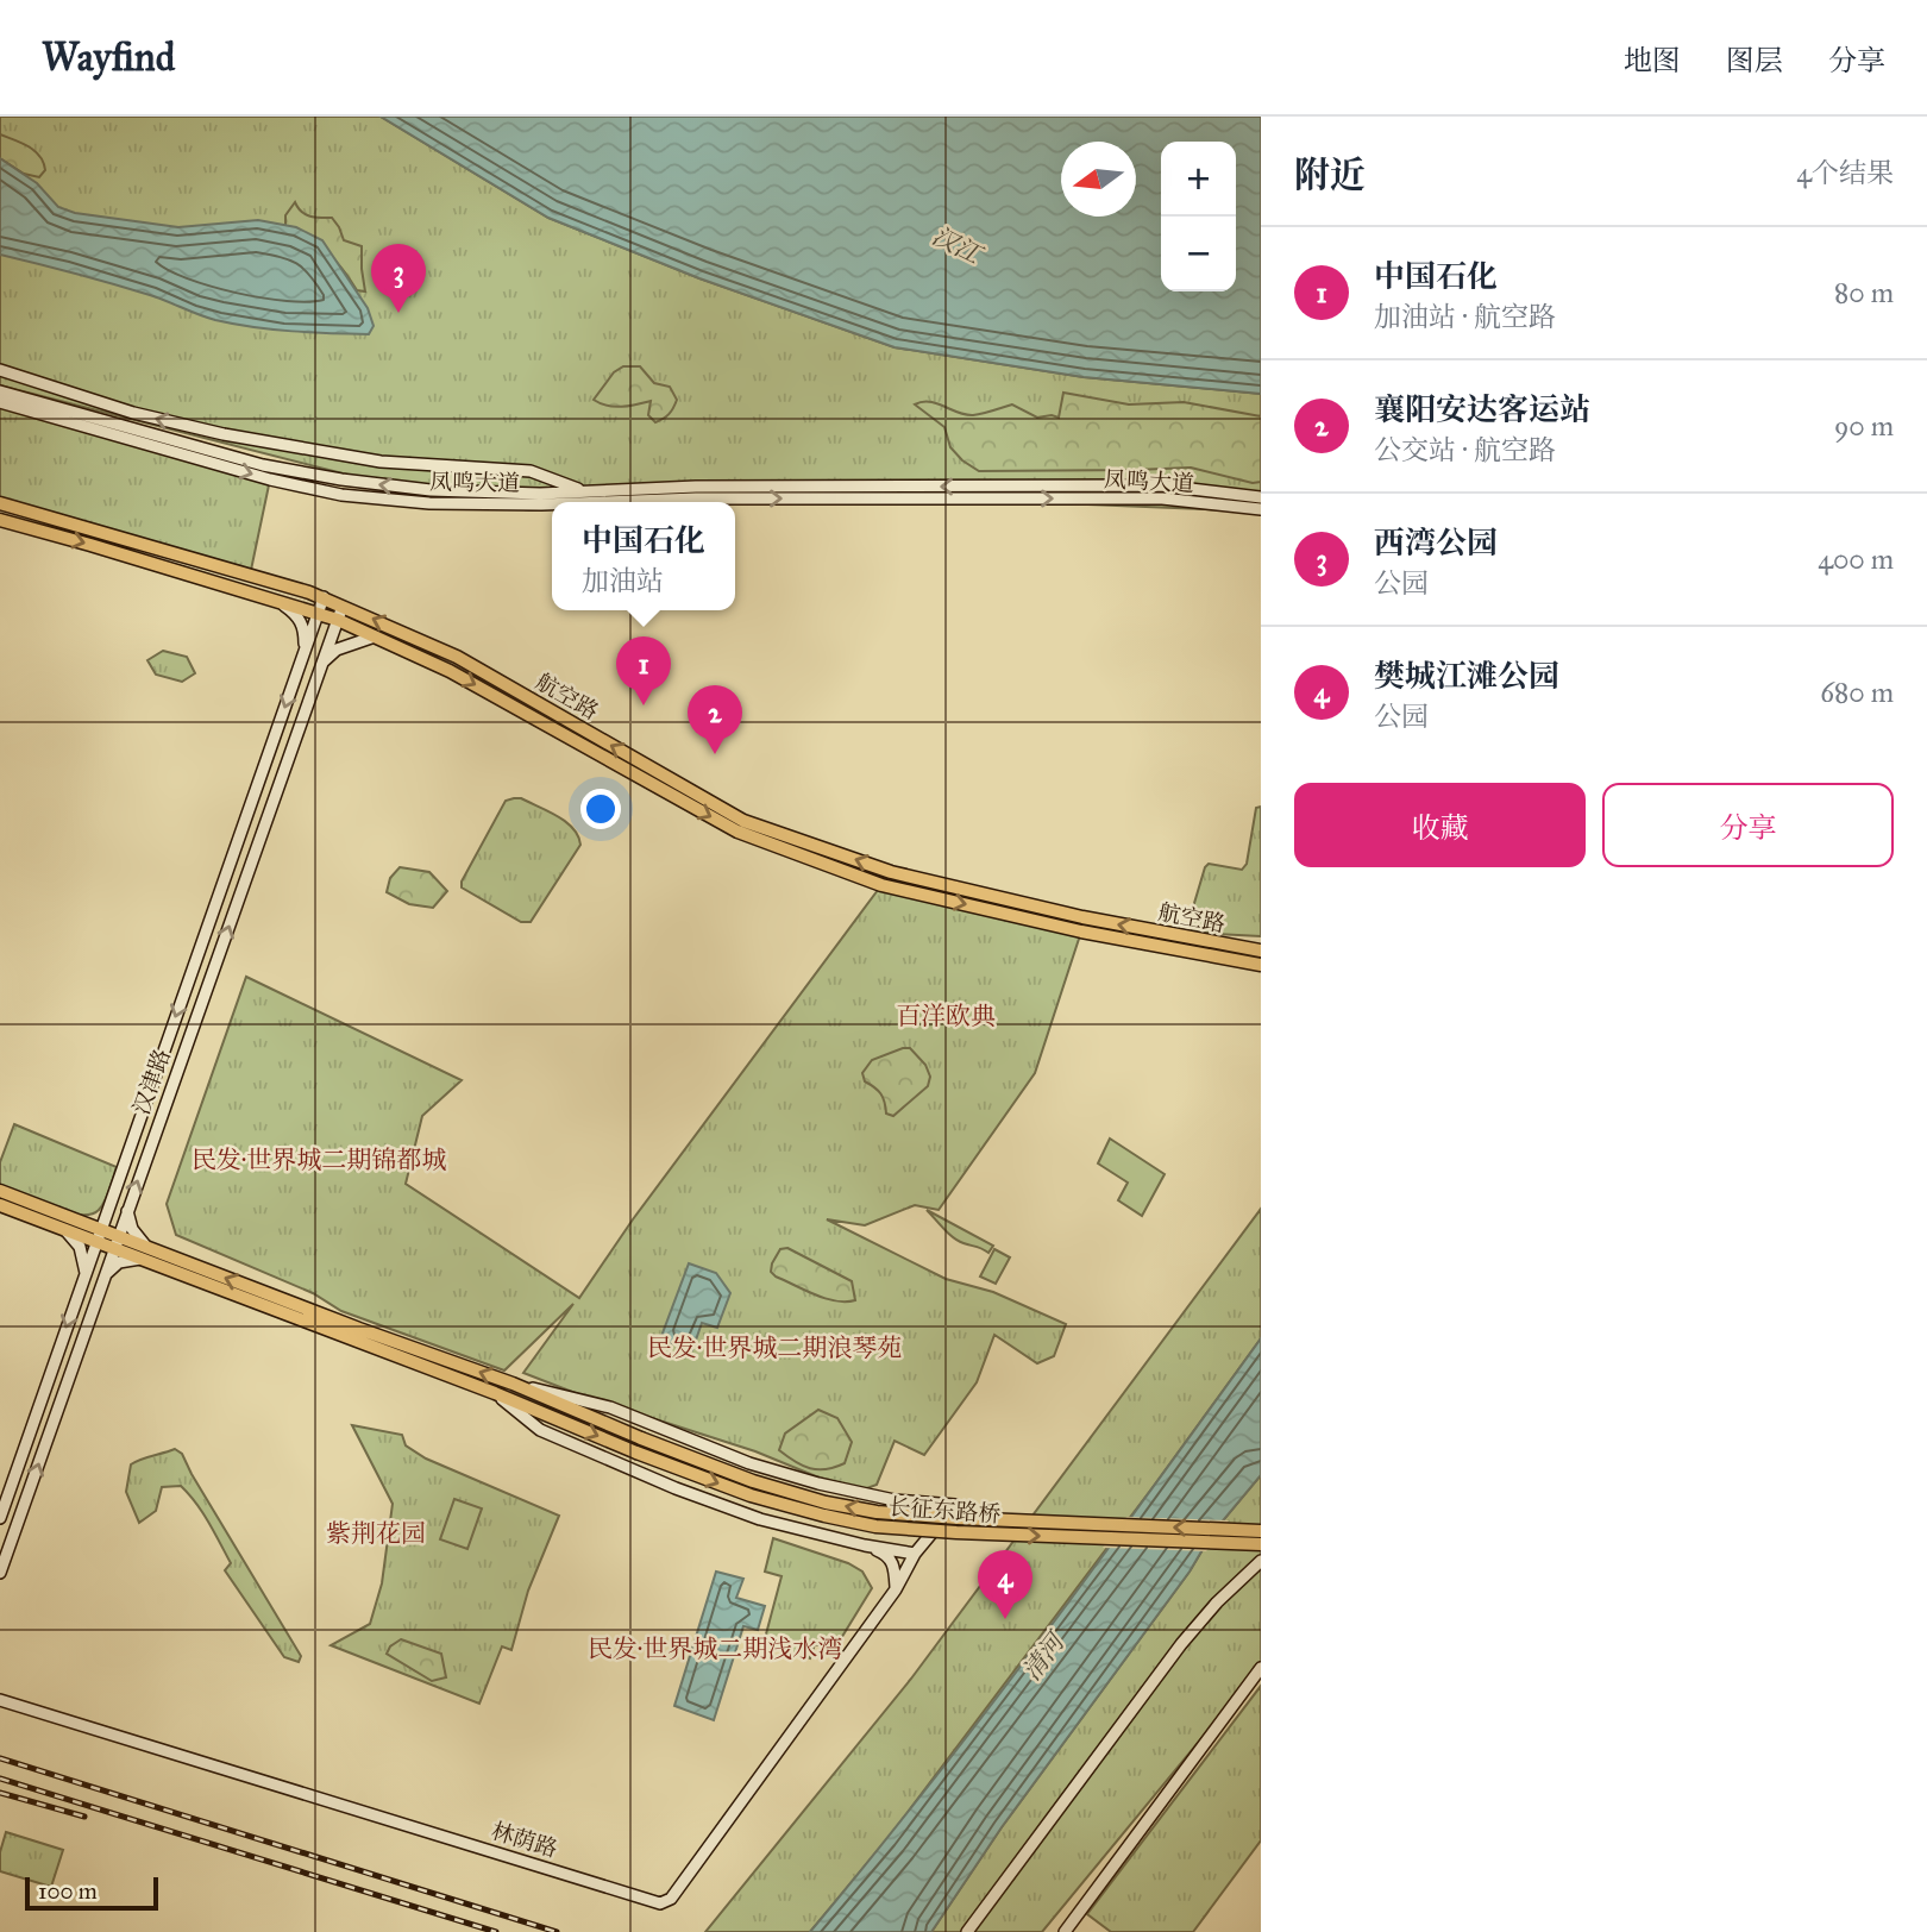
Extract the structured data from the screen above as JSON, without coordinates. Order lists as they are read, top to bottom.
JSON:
{
  "streets": {
    "main road": ["航空路", "长征东路桥"],
    "street": ["凤鸣大道", "汉津路", "林荫路"]
  },
  "crossings": [
    ["航空路", "汉津路"]
  ],
  "districts": [
    "百洋欧典",
    "民发·世界城二期锦都城",
    "民发·世界城二期浪琴苑",
    "紫荆花园",
    "民发·世界城二期浅水湾"
  ],
  "water": ["汉江", "清河"],
  "scale_bar": "100 m",
  "north": "left",
  "page": {
    "header": "Wayfind",
    "nav": ["地图", "图层", "分享"],
    "heading": ["附近", "4个结果"],
    "map_buttons": ["+", "−"],
    "list": [
      {
        "mark": "1",
        "name": "中国石化",
        "note": "加油站 · 航空路",
        "value": "80 m"
      },
      {
        "mark": "2",
        "name": "襄阳安达客运站",
        "note": "公交站 · 航空路",
        "value": "90 m"
      },
      {
        "mark": "3",
        "name": "西湾公园",
        "note": "公园",
        "value": "400 m"
      },
      {
        "mark": "4",
        "name": "樊城江滩公园",
        "note": "公园",
        "value": "680 m"
      }
    ],
    "pins": [
      "3",
      "1",
      "2",
      "4"
    ],
    "popup": ["中国石化", "加油站"],
    "buttons": ["收藏", "分享"],
    "scale": "100 m"
  }
}
